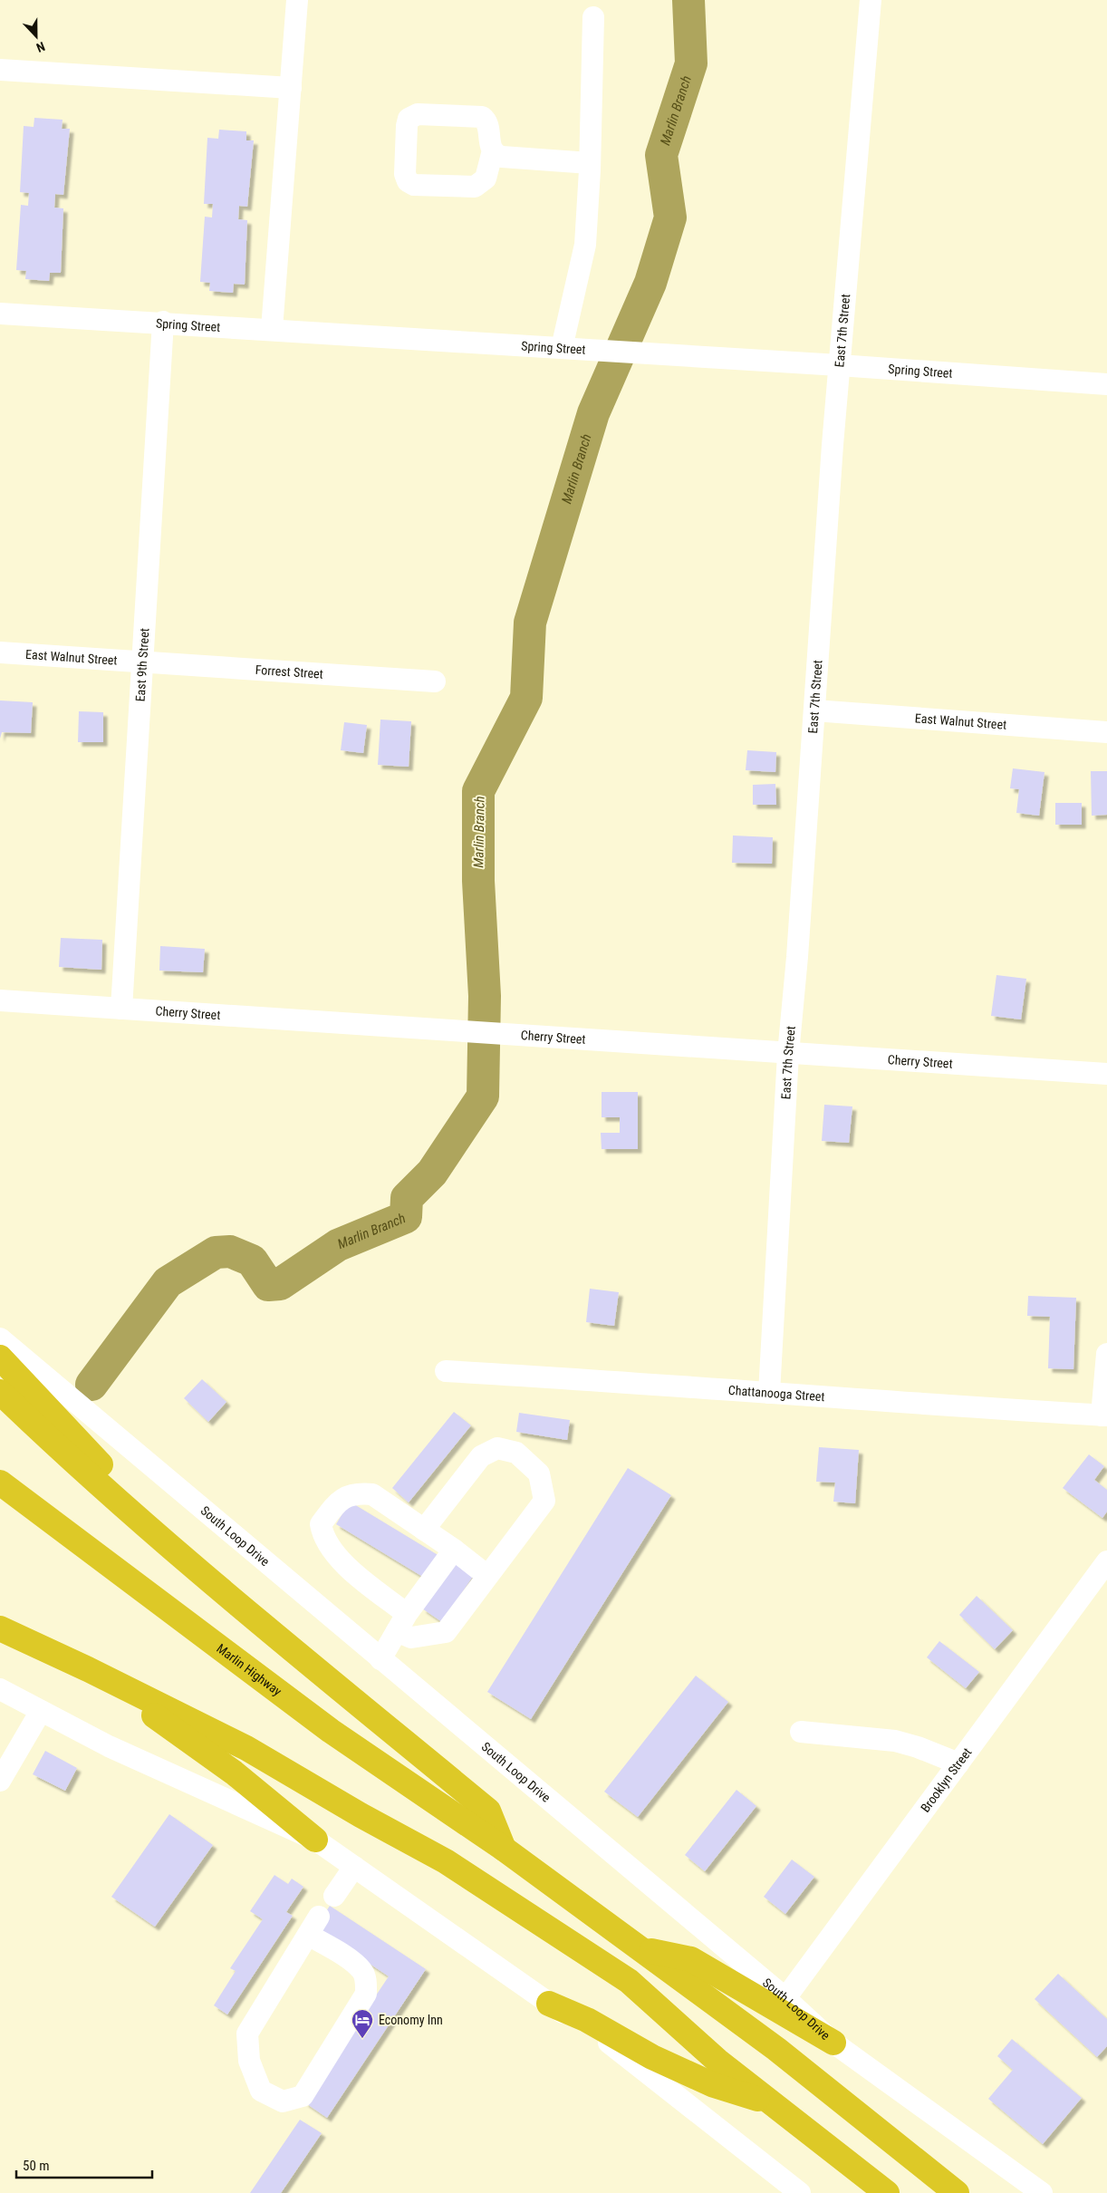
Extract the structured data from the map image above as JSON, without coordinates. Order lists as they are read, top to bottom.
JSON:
{
  "streets": {
    "highway": ["Marlin Highway"],
    "street": [
      "Spring Street",
      "East 7th Street",
      "East Walnut Street",
      "East 9th Street",
      "Forrest Street",
      "Cherry Street",
      "Chattanooga Street",
      "South Loop Drive",
      "Brooklyn Street"
    ]
  },
  "crossings": [
    ["Spring Street", "East 7th Street"],
    ["Spring Street", "East 9th Street"],
    ["East 7th Street", "East Walnut Street"],
    ["East 7th Street", "Cherry Street"],
    ["East 7th Street", "Chattanooga Street"],
    ["East Walnut Street", "East 9th Street"],
    ["East Walnut Street", "Forrest Street"],
    ["East 9th Street", "Forrest Street"],
    ["East 9th Street", "Cherry Street"],
    ["South Loop Drive", "Brooklyn Street"]
  ],
  "water": ["Marlin Branch"],
  "places": {
    "hotel": ["Economy Inn"]
  },
  "scale_bar": "50 m",
  "north": "bottom"
}
